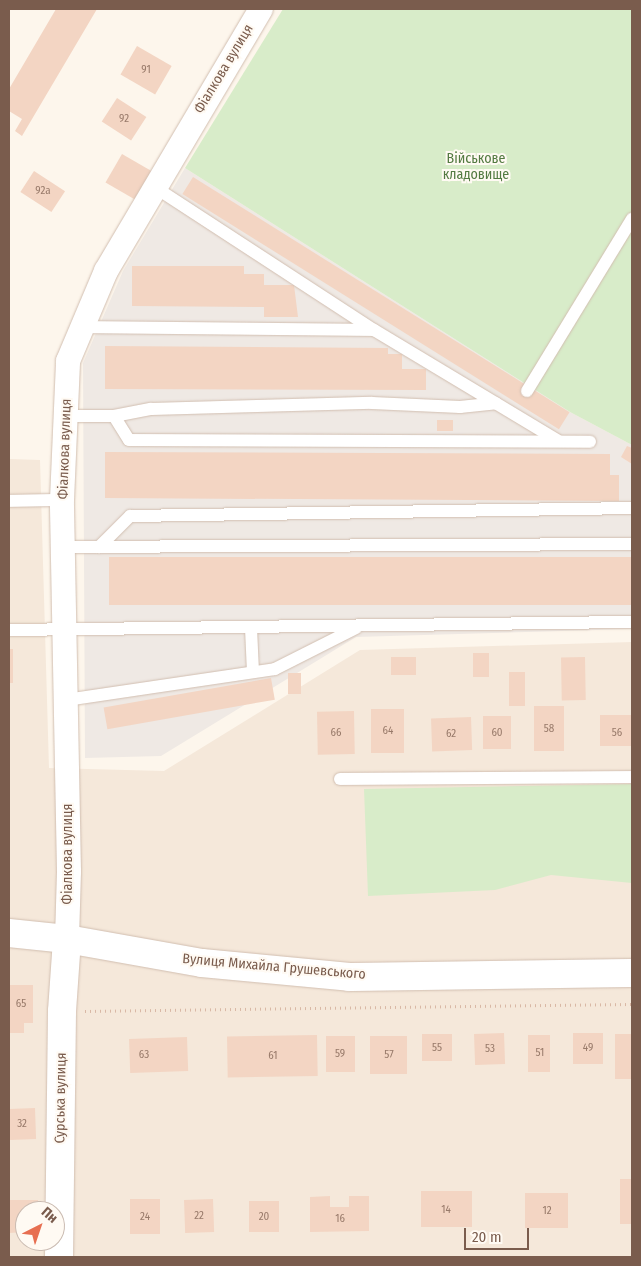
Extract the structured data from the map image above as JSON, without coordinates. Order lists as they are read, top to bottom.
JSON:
{
  "streets": {
    "street": ["Фіалкова вулиця", "Вулиця Михайла Грушевського", "Сурська вулиця"]
  },
  "crossings": [
    ["Фіалкова вулиця", "Вулиця Михайла Грушевського"],
    ["Фіалкова вулиця", "Сурська вулиця"],
    ["Вулиця Михайла Грушевського", "Сурська вулиця"]
  ],
  "parks": ["Військове кладовище"],
  "house_numbers": [
    "91",
    "92",
    "92а",
    "58",
    "64",
    "66",
    "60",
    "56",
    "62",
    "65",
    "55",
    "49",
    "53",
    "51",
    "59",
    "63",
    "57",
    "61",
    "32",
    "14",
    "12",
    "22",
    "24",
    "20",
    "16"
  ],
  "scale_bar": "20 m",
  "north": "top right"
}
